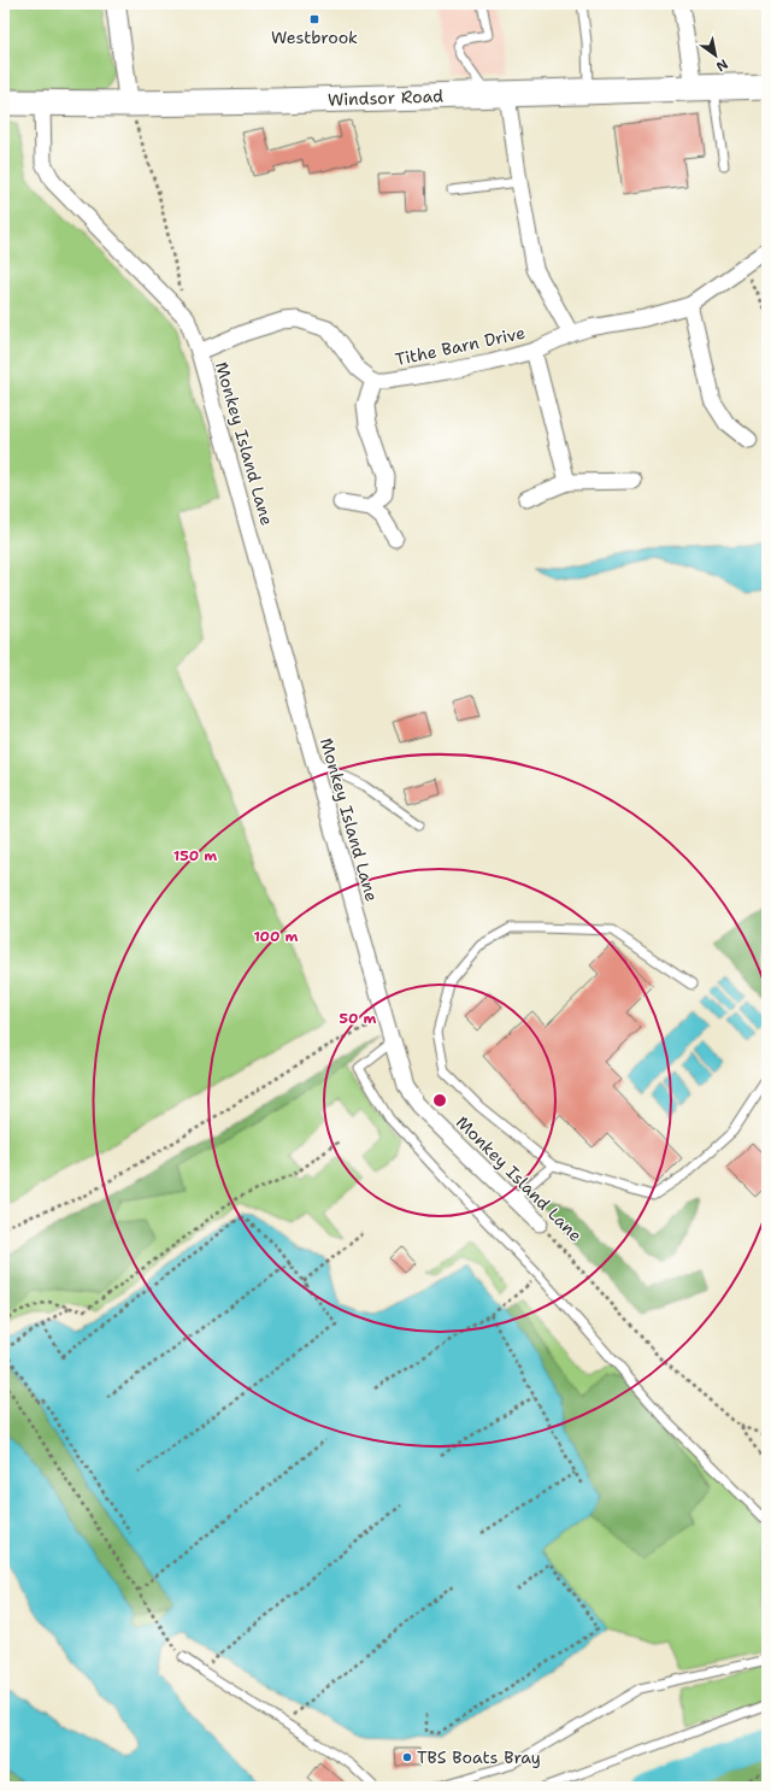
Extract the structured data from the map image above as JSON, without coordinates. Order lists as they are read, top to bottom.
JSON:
{
  "streets": {
    "main road": ["Windsor Road"],
    "street": ["Tithe Barn Drive", "Monkey Island Lane"]
  },
  "crossings": [
    ["Windsor Road", "Monkey Island Lane"]
  ],
  "places": {
    "transit": ["Westbrook"],
    "other": ["TBS Boats Bray"]
  },
  "north": "bottom right",
  "rings": ["150 m", "100 m", "50 m"]
}
